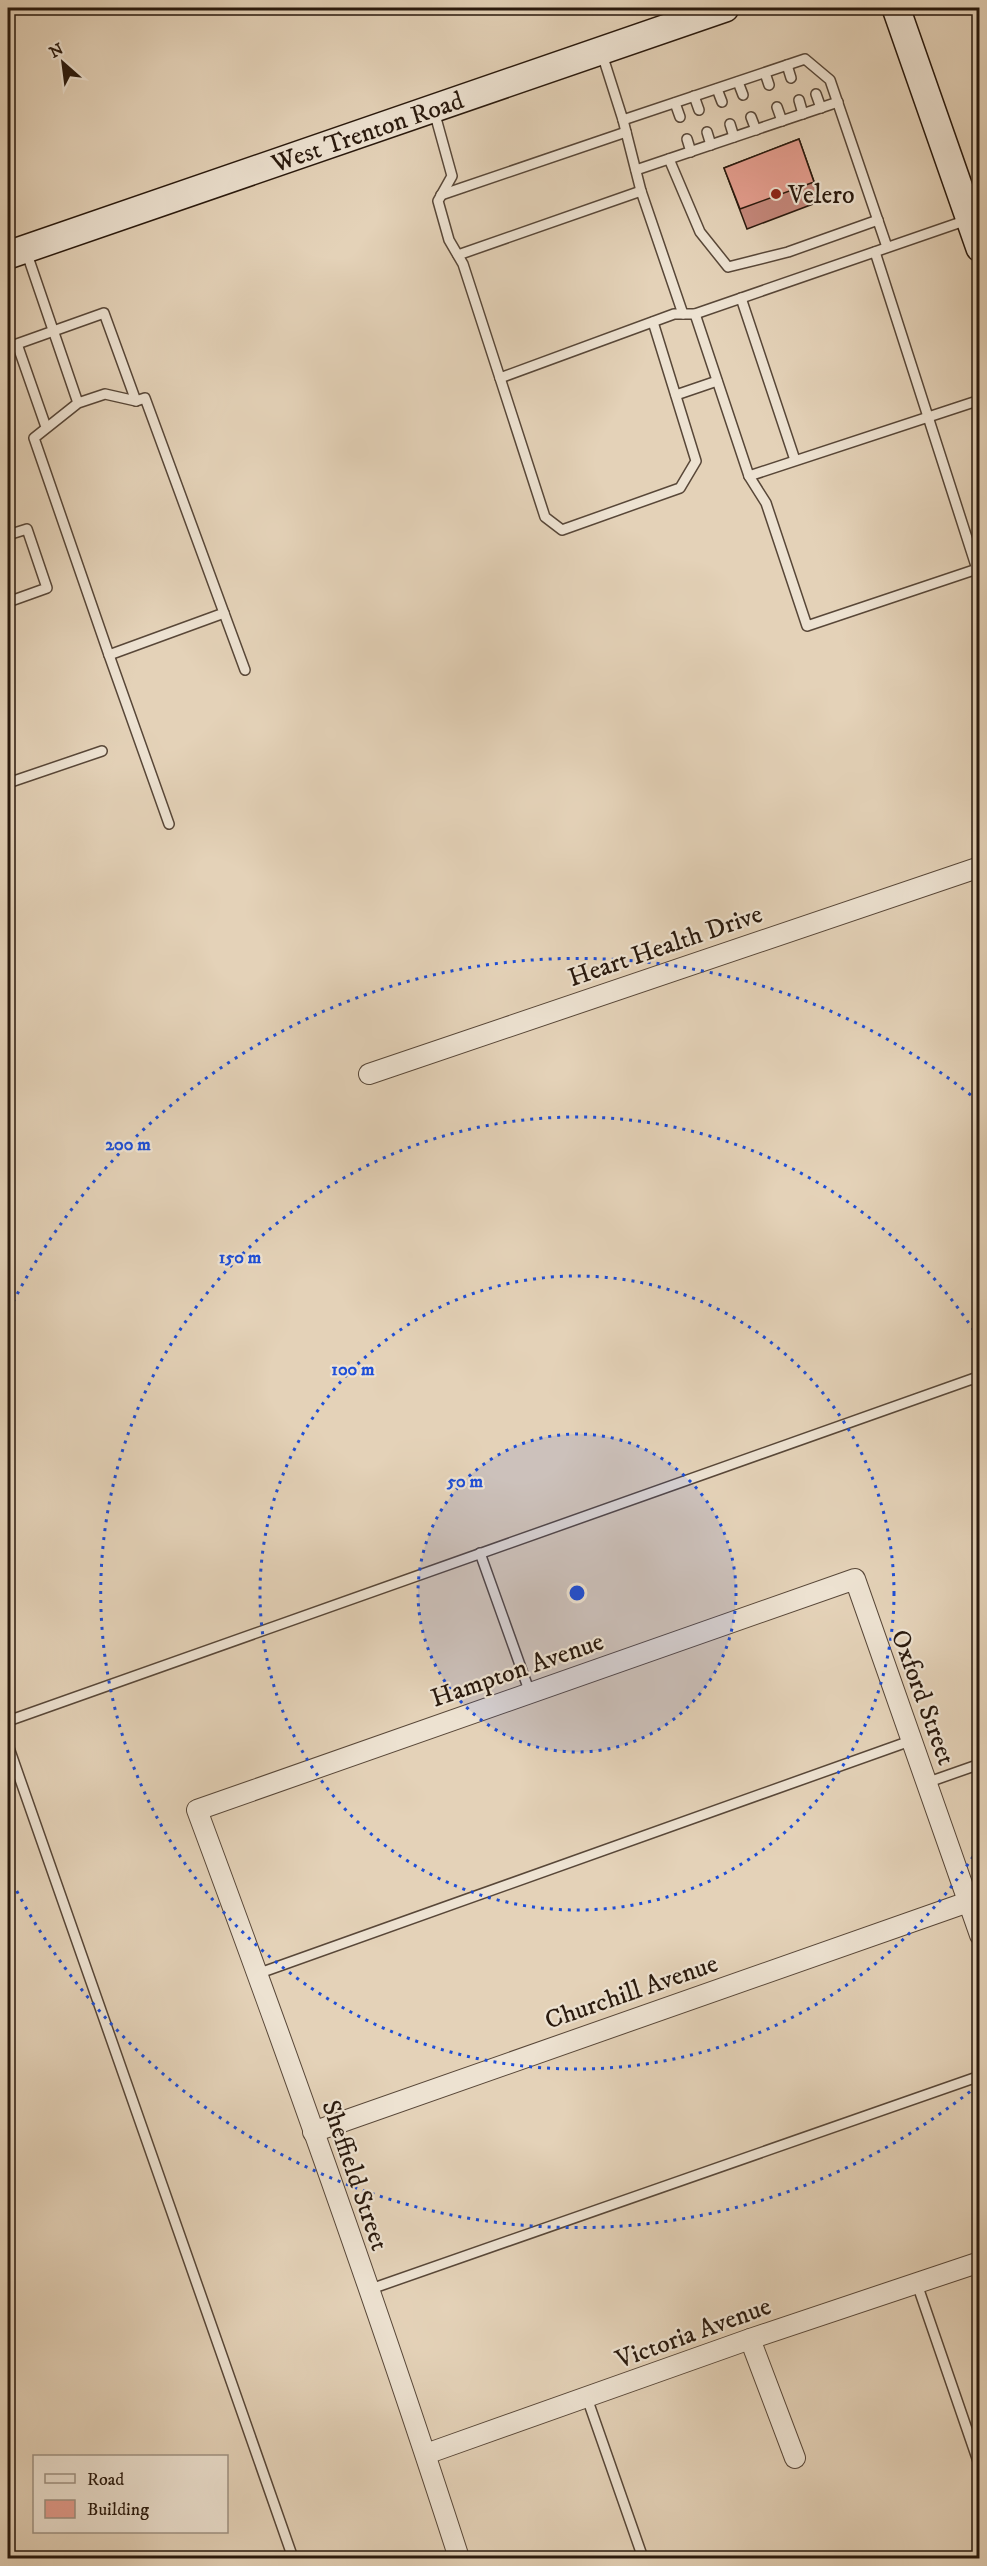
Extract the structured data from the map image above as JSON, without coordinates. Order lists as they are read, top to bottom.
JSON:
{
  "streets": {
    "main road": ["West Trenton Road"],
    "street": [
      "Heart Health Drive",
      "Hampton Avenue",
      "Oxford Street",
      "Churchill Avenue",
      "Sheffield Street",
      "Victoria Avenue"
    ]
  },
  "crossings": [
    ["Hampton Avenue", "Oxford Street"],
    ["Hampton Avenue", "Sheffield Street"],
    ["Oxford Street", "Churchill Avenue"],
    ["Churchill Avenue", "Sheffield Street"],
    ["Sheffield Street", "Victoria Avenue"]
  ],
  "places": ["Velero"],
  "legend": ["Road", "Building"],
  "north": "top left",
  "rings": [
    "200 m",
    "150 m",
    "100 m",
    "50 m"
  ]
}
